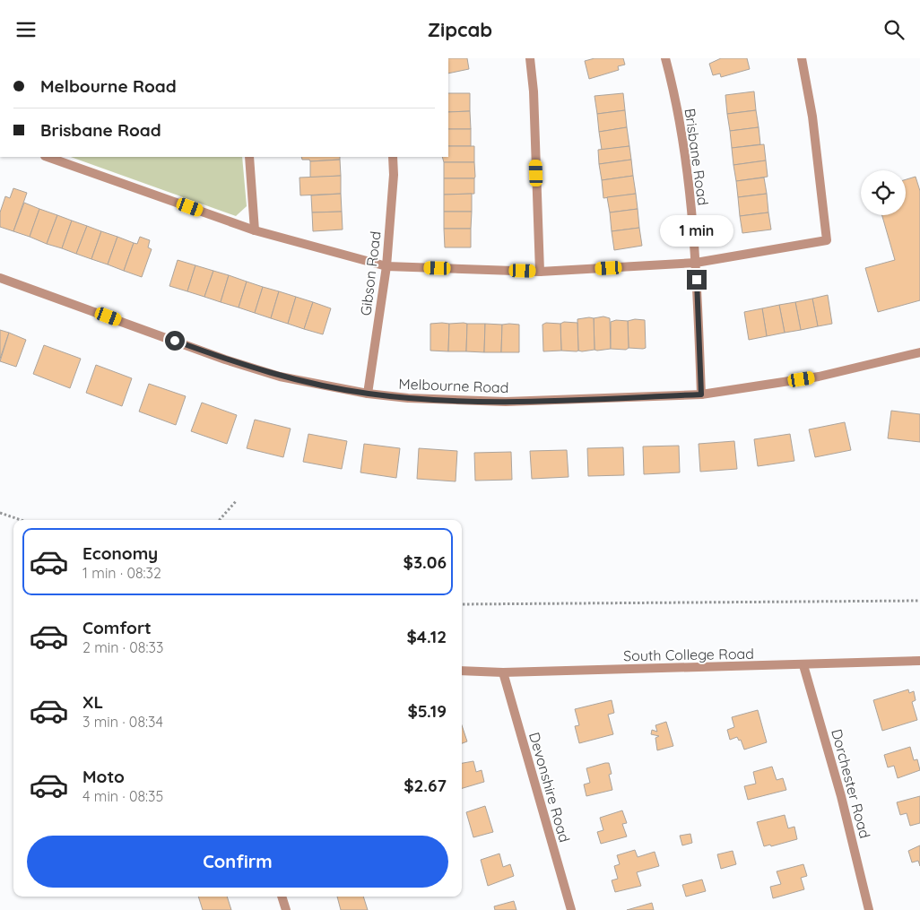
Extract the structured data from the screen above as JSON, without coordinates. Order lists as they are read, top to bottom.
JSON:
{
  "streets": {
    "street": [
      "Brisbane Road",
      "Gibson Road",
      "Melbourne Road",
      "South College Road",
      "Dorchester Road",
      "Devonshire Road"
    ]
  },
  "crossings": [
    ["Brisbane Road", "Melbourne Road"],
    ["Gibson Road", "Melbourne Road"],
    ["South College Road", "Dorchester Road"],
    ["South College Road", "Devonshire Road"]
  ],
  "page": {
    "header": "Zipcab",
    "banner": ["Melbourne Road", "Brisbane Road"],
    "bubble": "1 min",
    "list": [
      {
        "name": "Economy",
        "note": "1 min · 08:32",
        "value": "$3.06"
      },
      {
        "name": "Comfort",
        "note": "2 min · 08:33",
        "value": "$4.12"
      },
      {
        "name": "XL",
        "note": "3 min · 08:34",
        "value": "$5.19"
      },
      {
        "name": "Moto",
        "note": "4 min · 08:35",
        "value": "$2.67"
      }
    ],
    "buttons": "Confirm"
  }
}
